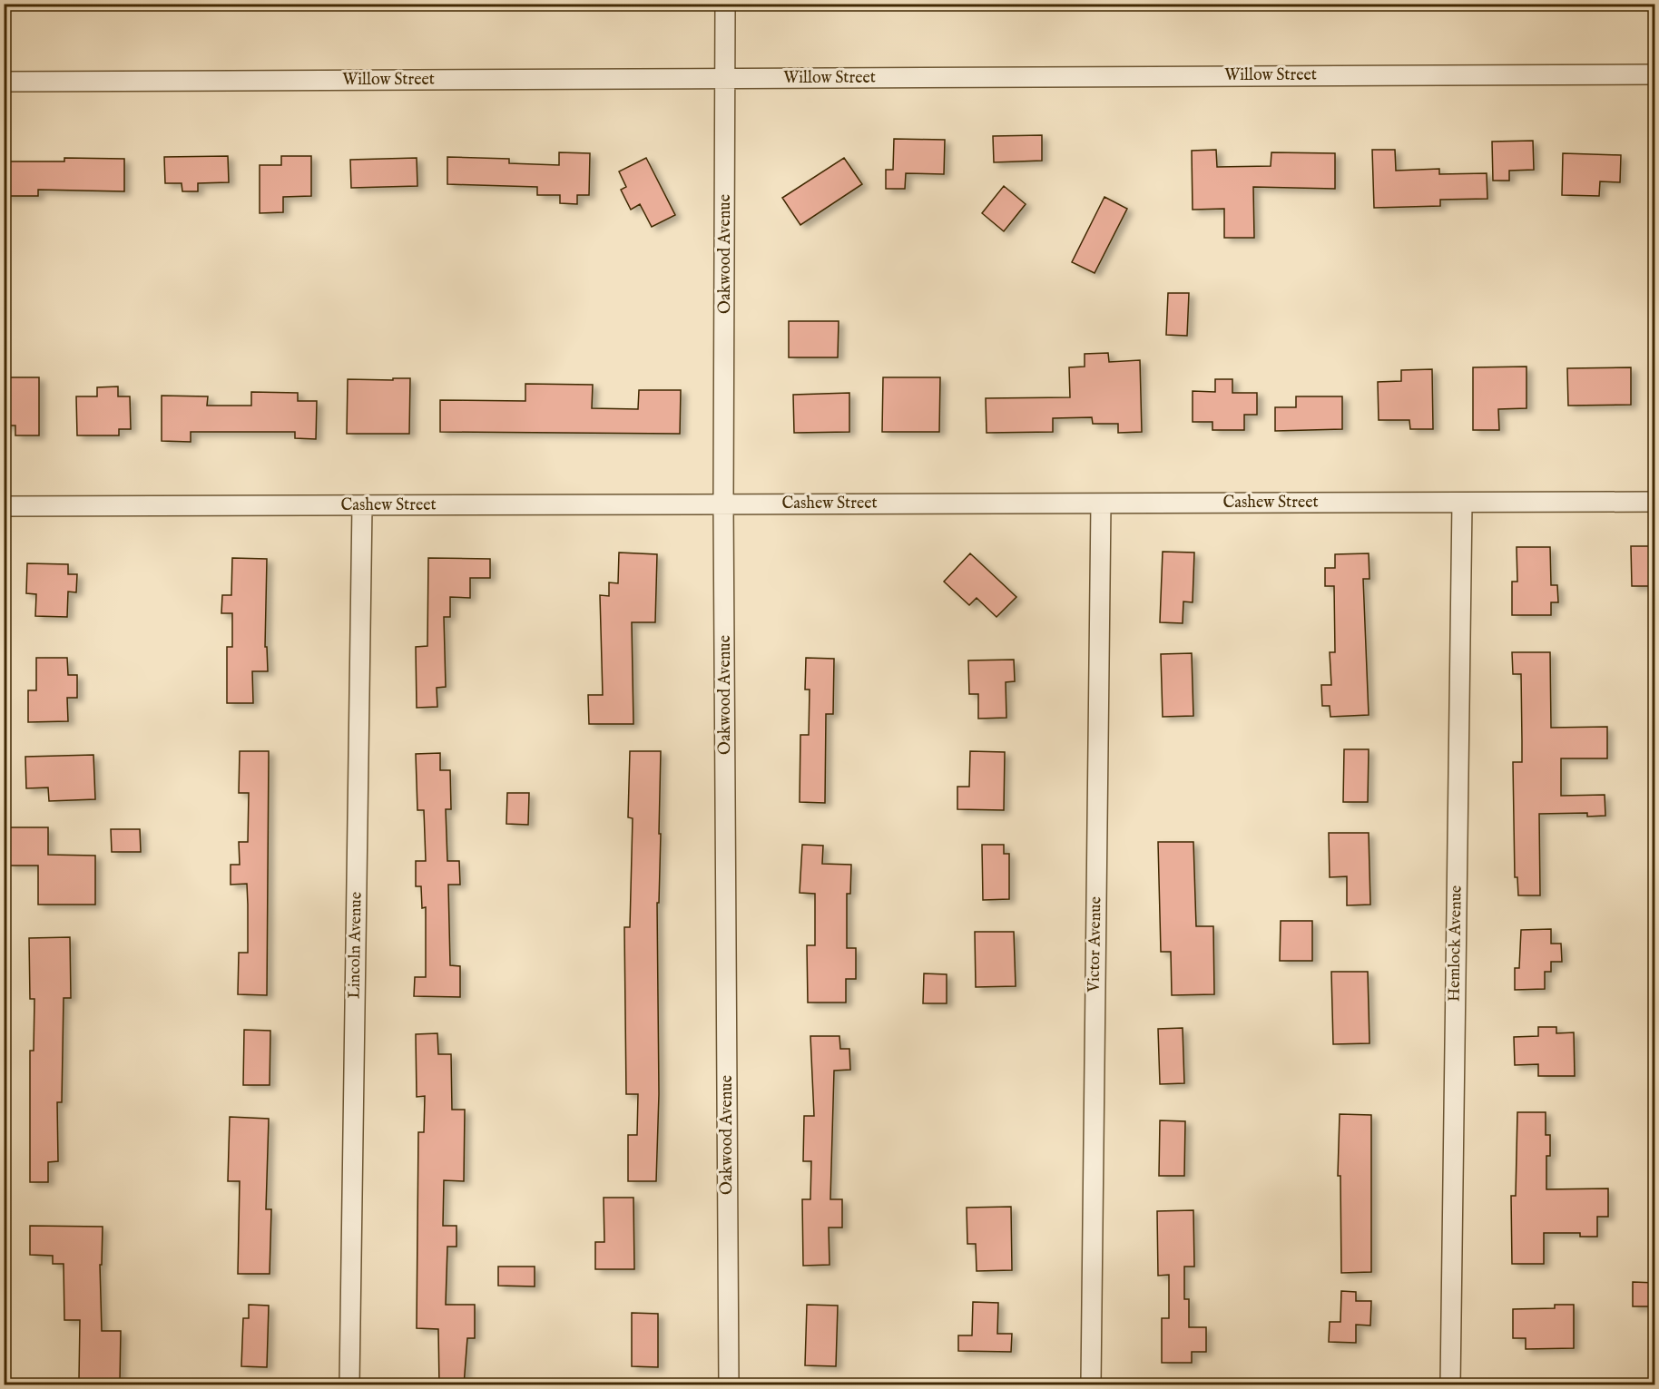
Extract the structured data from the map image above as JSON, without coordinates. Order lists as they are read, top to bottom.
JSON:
{
  "streets": {
    "street": [
      "Willow Street",
      "Oakwood Avenue",
      "Cashew Street",
      "Hemlock Avenue",
      "Victor Avenue",
      "Lincoln Avenue"
    ]
  },
  "crossings": [
    ["Willow Street", "Oakwood Avenue"],
    ["Oakwood Avenue", "Cashew Street"],
    ["Cashew Street", "Hemlock Avenue"],
    ["Cashew Street", "Victor Avenue"],
    ["Cashew Street", "Lincoln Avenue"]
  ]
}
